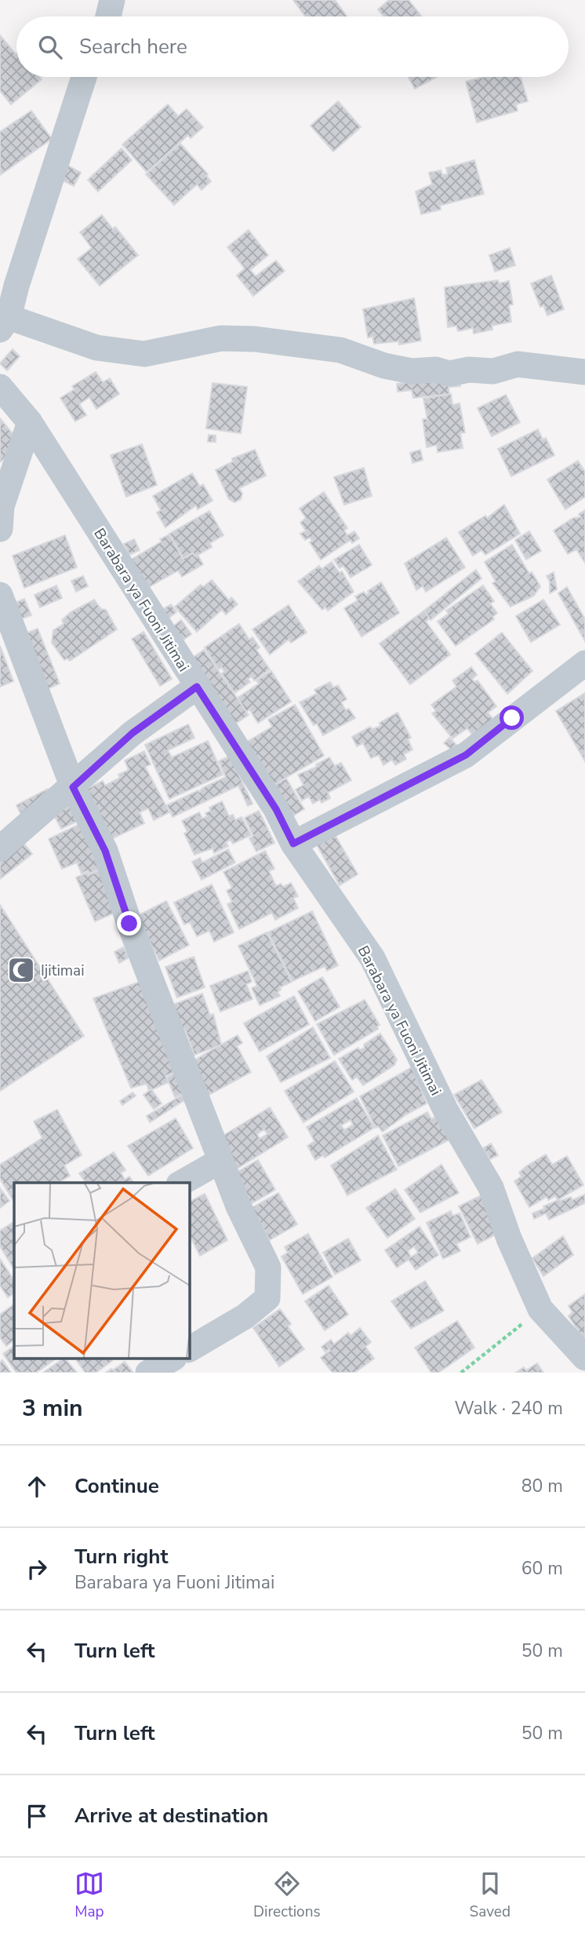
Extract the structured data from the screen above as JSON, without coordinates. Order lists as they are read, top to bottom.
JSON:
{
  "streets": {
    "street": ["Barabara ya Fuoni Jitimai"]
  },
  "places": {
    "mosque": ["Ijitimai"]
  },
  "page": {
    "search": "Search here",
    "heading": ["3 min", "Walk · 240 m"],
    "list": [
      ["Continue", "80 m"],
      ["Turn right", "Barabara ya Fuoni Jitimai", "60 m"],
      ["Turn left", "50 m"],
      ["Turn left", "50 m"],
      "Arrive at destination"
    ],
    "nav": ["Map", "Directions", "Saved"]
  }
}
